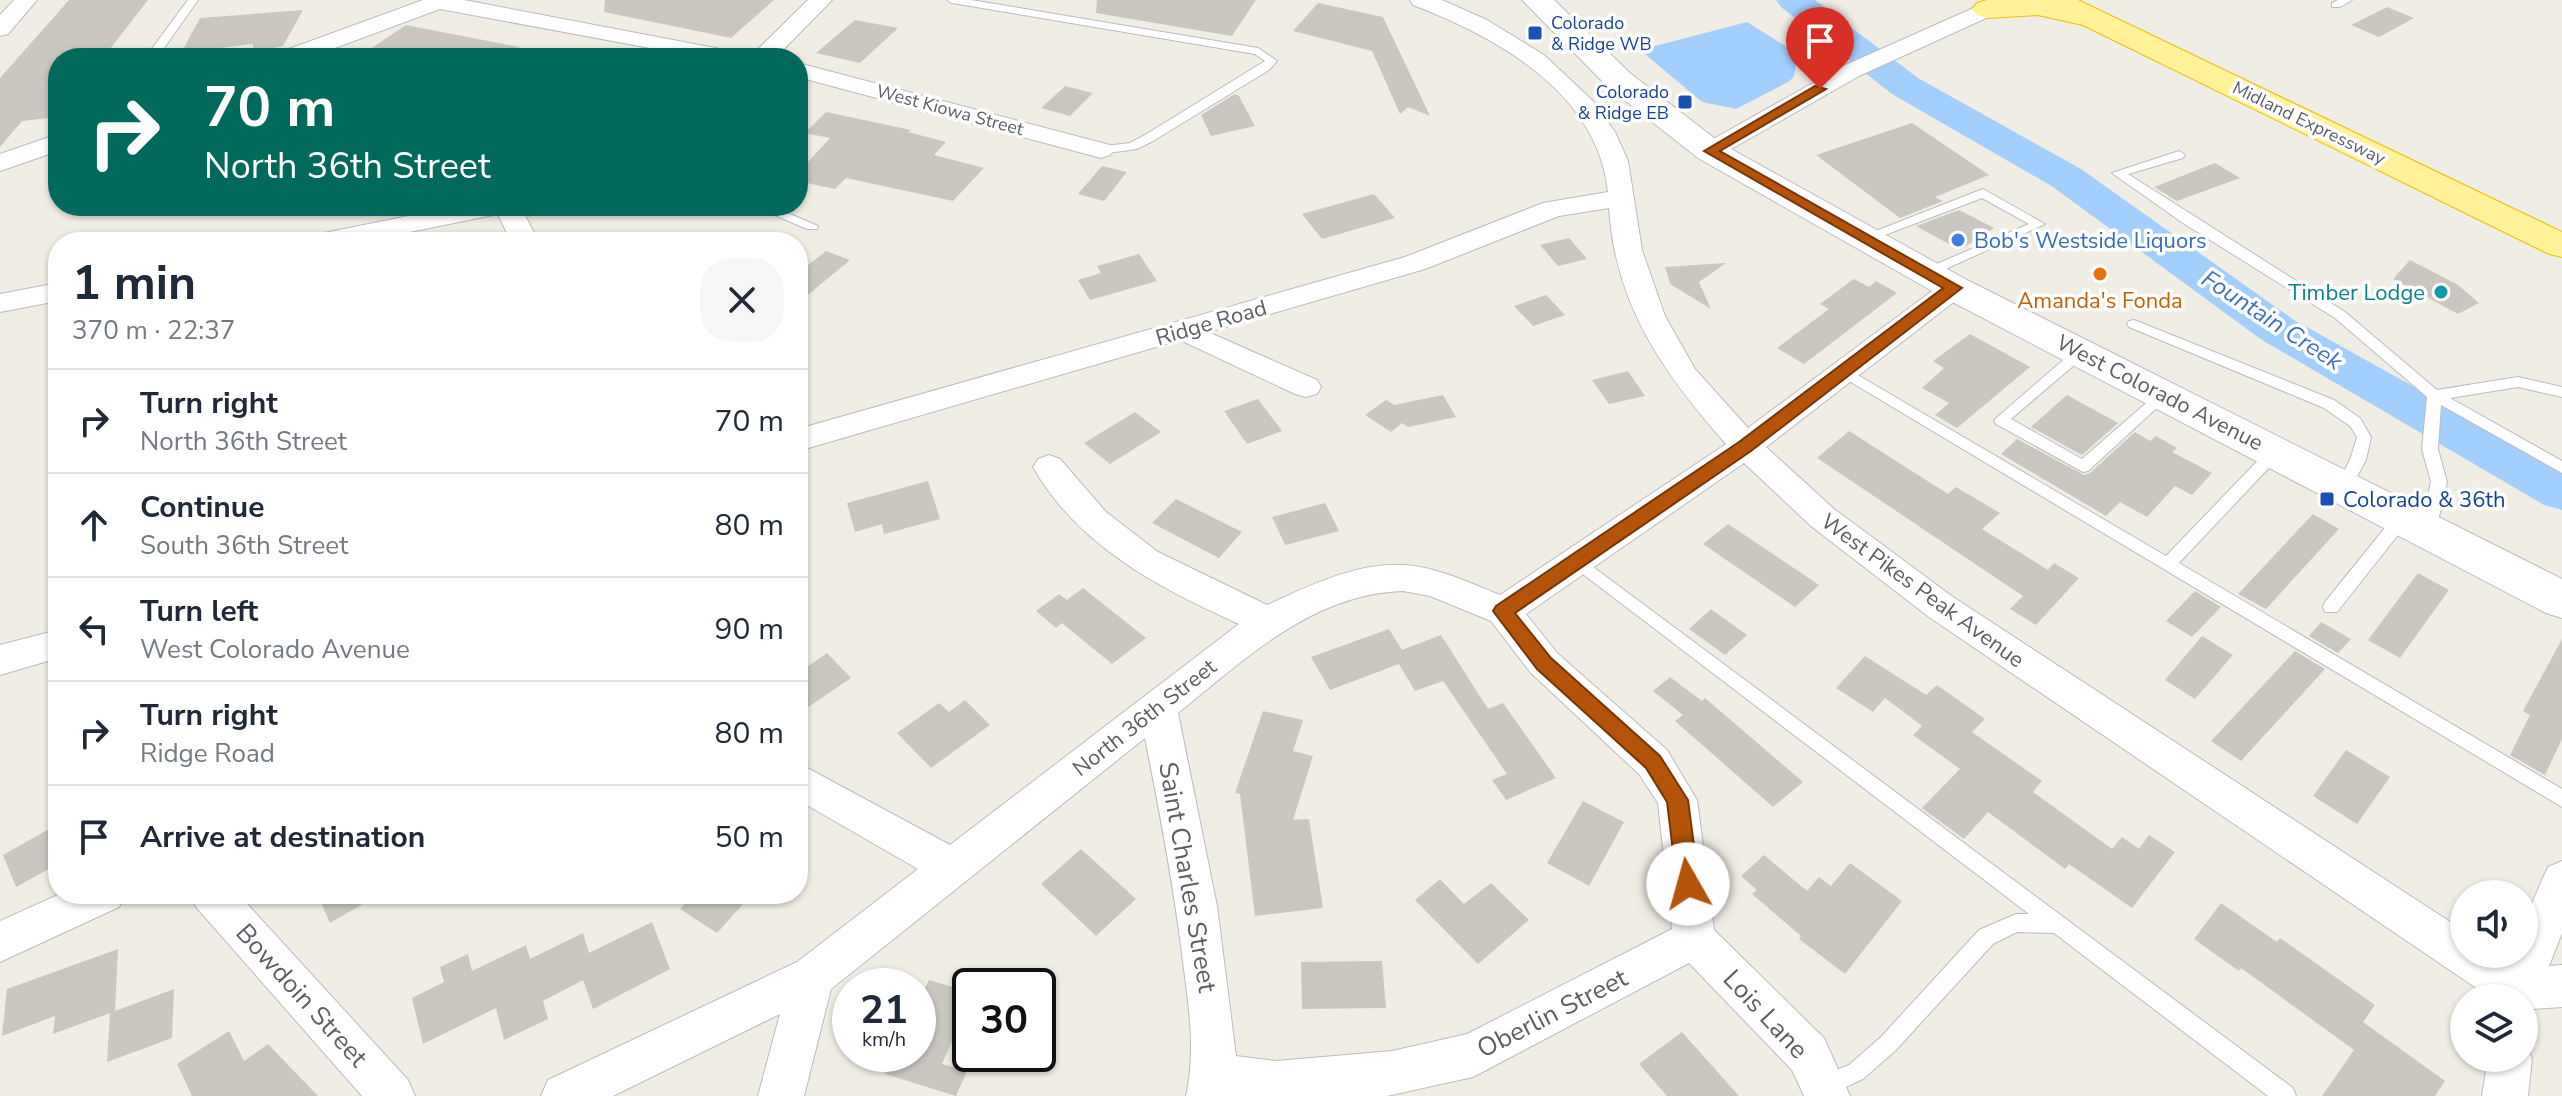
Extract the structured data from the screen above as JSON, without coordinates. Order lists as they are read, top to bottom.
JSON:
{
  "streets": {
    "highway": ["Midland Expressway"],
    "main road": ["West Colorado Avenue"],
    "street": [
      "West Kiowa Street",
      "Ridge Road",
      "West Pikes Peak Avenue",
      "North 36th Street",
      "Saint Charles Street",
      "Bowdoin Street",
      "Oberlin Street",
      "Lois Lane"
    ]
  },
  "crossings": [
    ["Ridge Road", "West Pikes Peak Avenue"],
    ["North 36th Street", "Saint Charles Street"],
    ["Saint Charles Street", "Oberlin Street"],
    ["Oberlin Street", "Lois Lane"]
  ],
  "water": ["Fountain Creek"],
  "places": {
    "transit": ["Colorado & Ridge WB", "Colorado & Ridge EB", "Colorado & 36th"],
    "other": ["Bob's Westside Liquors", "Amanda's Fonda", "Timber Lodge"]
  },
  "page": {
    "turn": ["70 m", "North 36th Street"],
    "heading": ["1 min", "370 m · 22:37"],
    "list": [
      {
        "name": "Turn right",
        "note": "North 36th Street",
        "value": "70 m"
      },
      {
        "name": "Continue",
        "note": "South 36th Street",
        "value": "80 m"
      },
      {
        "name": "Turn left",
        "note": "West Colorado Avenue",
        "value": "90 m"
      },
      {
        "name": "Turn right",
        "note": "Ridge Road",
        "value": "80 m"
      },
      {
        "name": "Arrive at destination",
        "value": "50 m"
      }
    ],
    "speed": "21 km/h",
    "limit": "30"
  }
}
